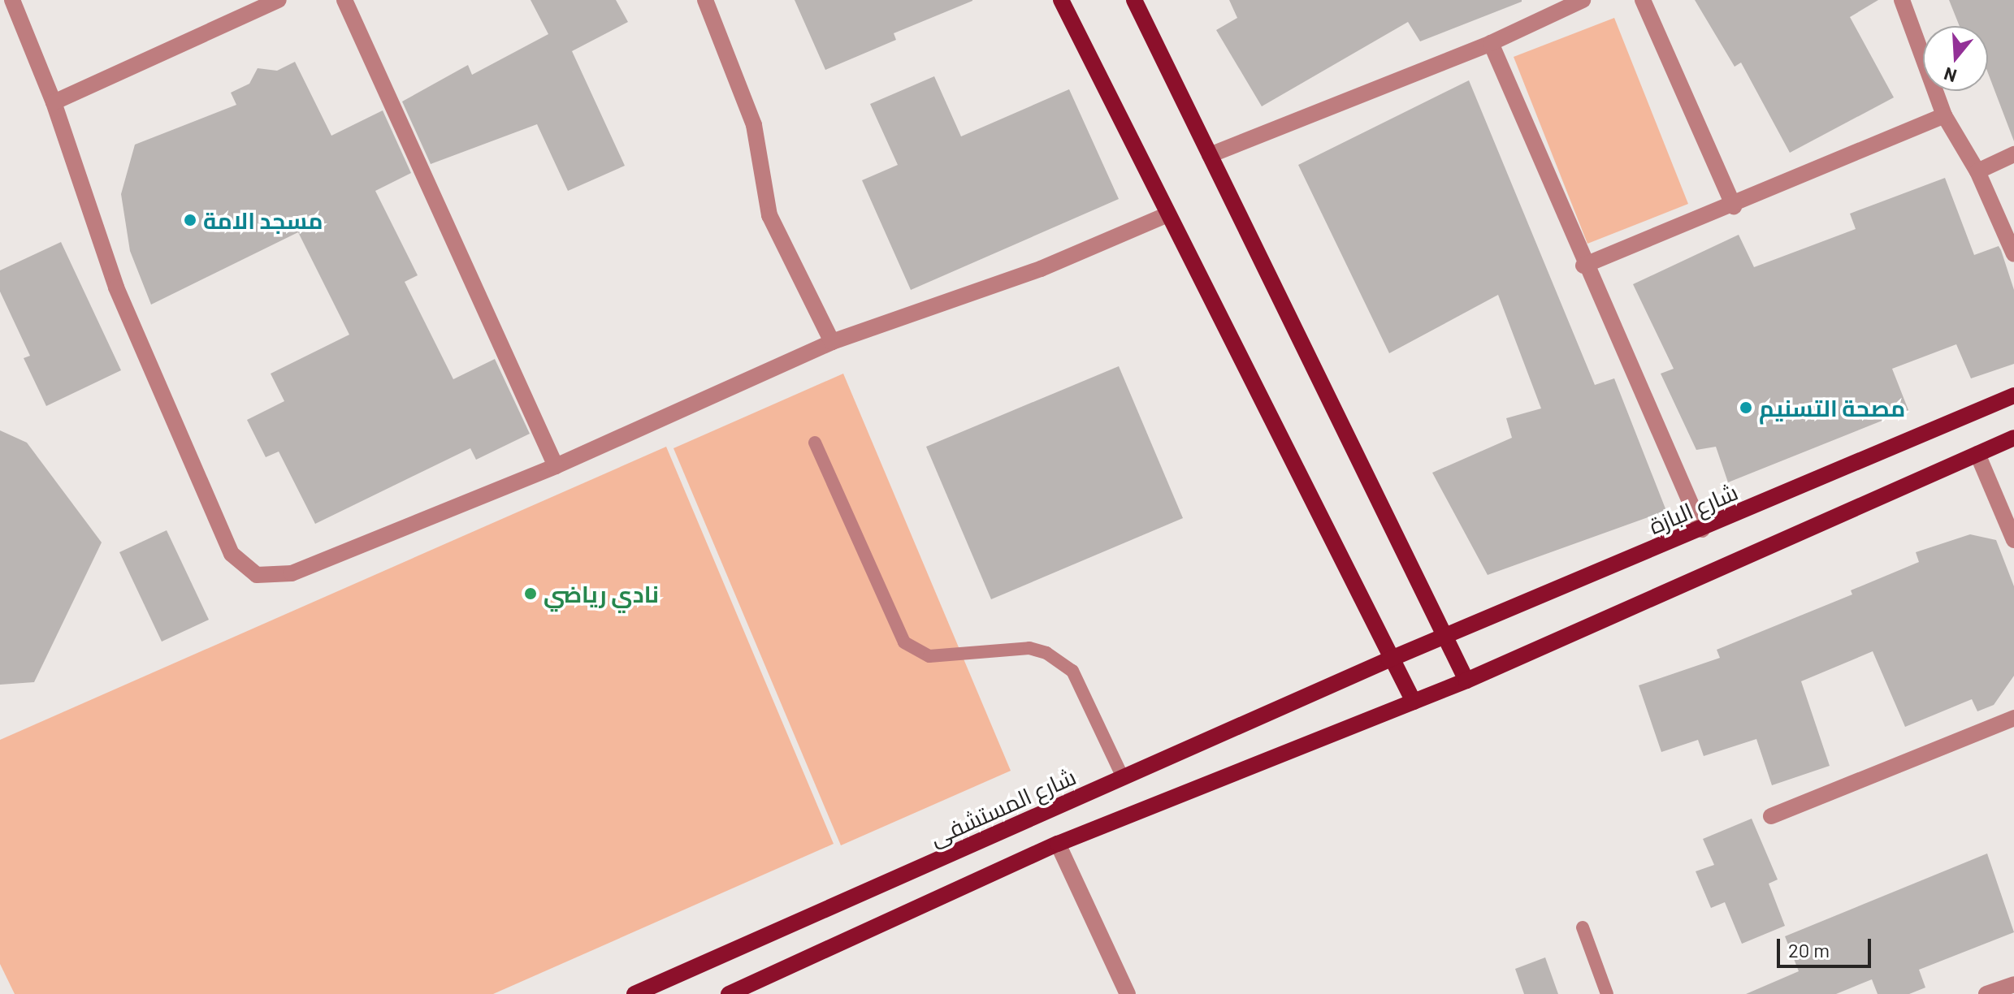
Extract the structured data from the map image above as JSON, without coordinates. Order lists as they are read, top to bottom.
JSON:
{
  "streets": {
    "main road": ["شارع البازة", "شارع المستشفى"]
  },
  "crossings": [
    ["شارع البازة", "شارع المستشفى"]
  ],
  "places": ["مسجد الامة", "مصحة التسنيم", "نادي رياضي"],
  "scale_bar": "20 m",
  "north": "bottom"
}
